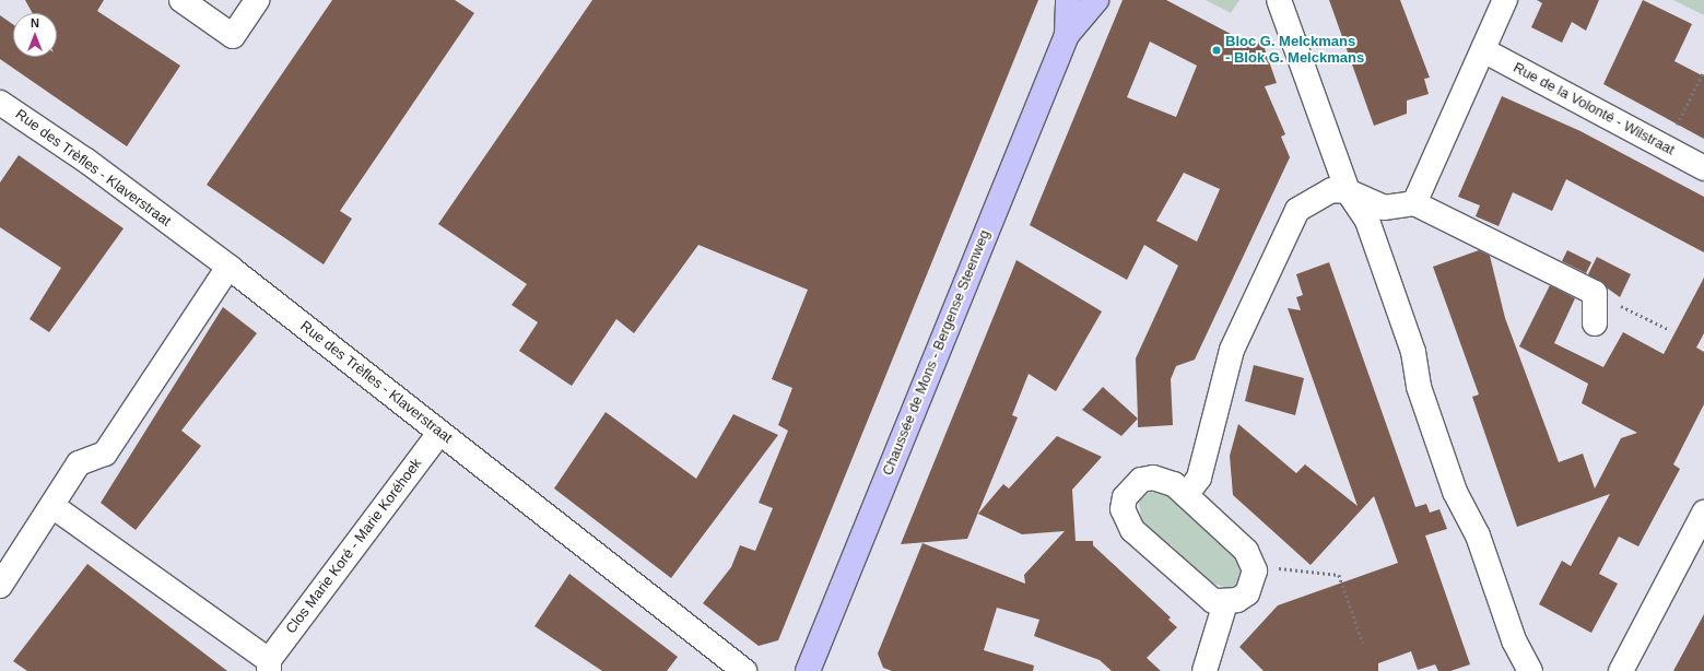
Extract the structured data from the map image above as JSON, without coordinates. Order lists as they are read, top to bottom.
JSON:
{
  "streets": {
    "main road": ["Chaussée de Mons - Bergense Steenweg"],
    "street": ["Rue de la Volonté - Wilstraat", "Rue des Trèfles - Klaverstraat", "Clos Marie Koré - Marie Koréhoek"]
  },
  "crossings": [
    ["Rue des Trèfles - Klaverstraat", "Clos Marie Koré - Marie Koréhoek"]
  ],
  "places": ["Bloc G. Melckmans - Blok G. Melckmans"],
  "north": "top"
}
